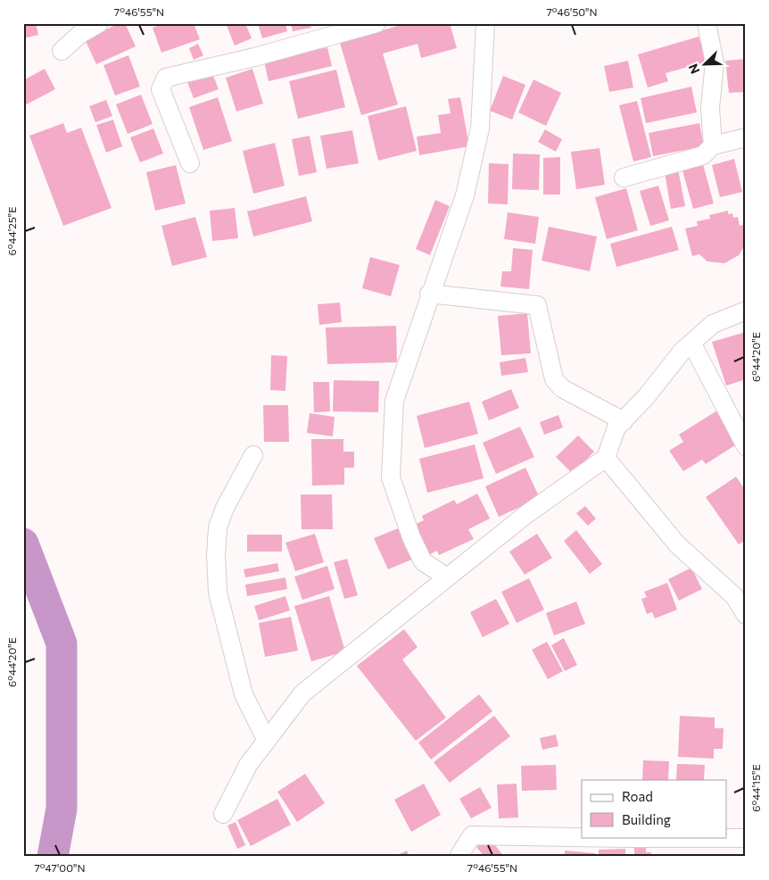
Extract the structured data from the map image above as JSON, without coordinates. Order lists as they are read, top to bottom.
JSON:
{
  "legend": ["Road", "Building"],
  "north": "bottom left",
  "coordinates": [
    "7°46'55\"N",
    "7°46'50\"N",
    "6°44'25\"E",
    "6°44'20\"E",
    "6°44'15\"E",
    "7°47'00\"N"
  ]
}
